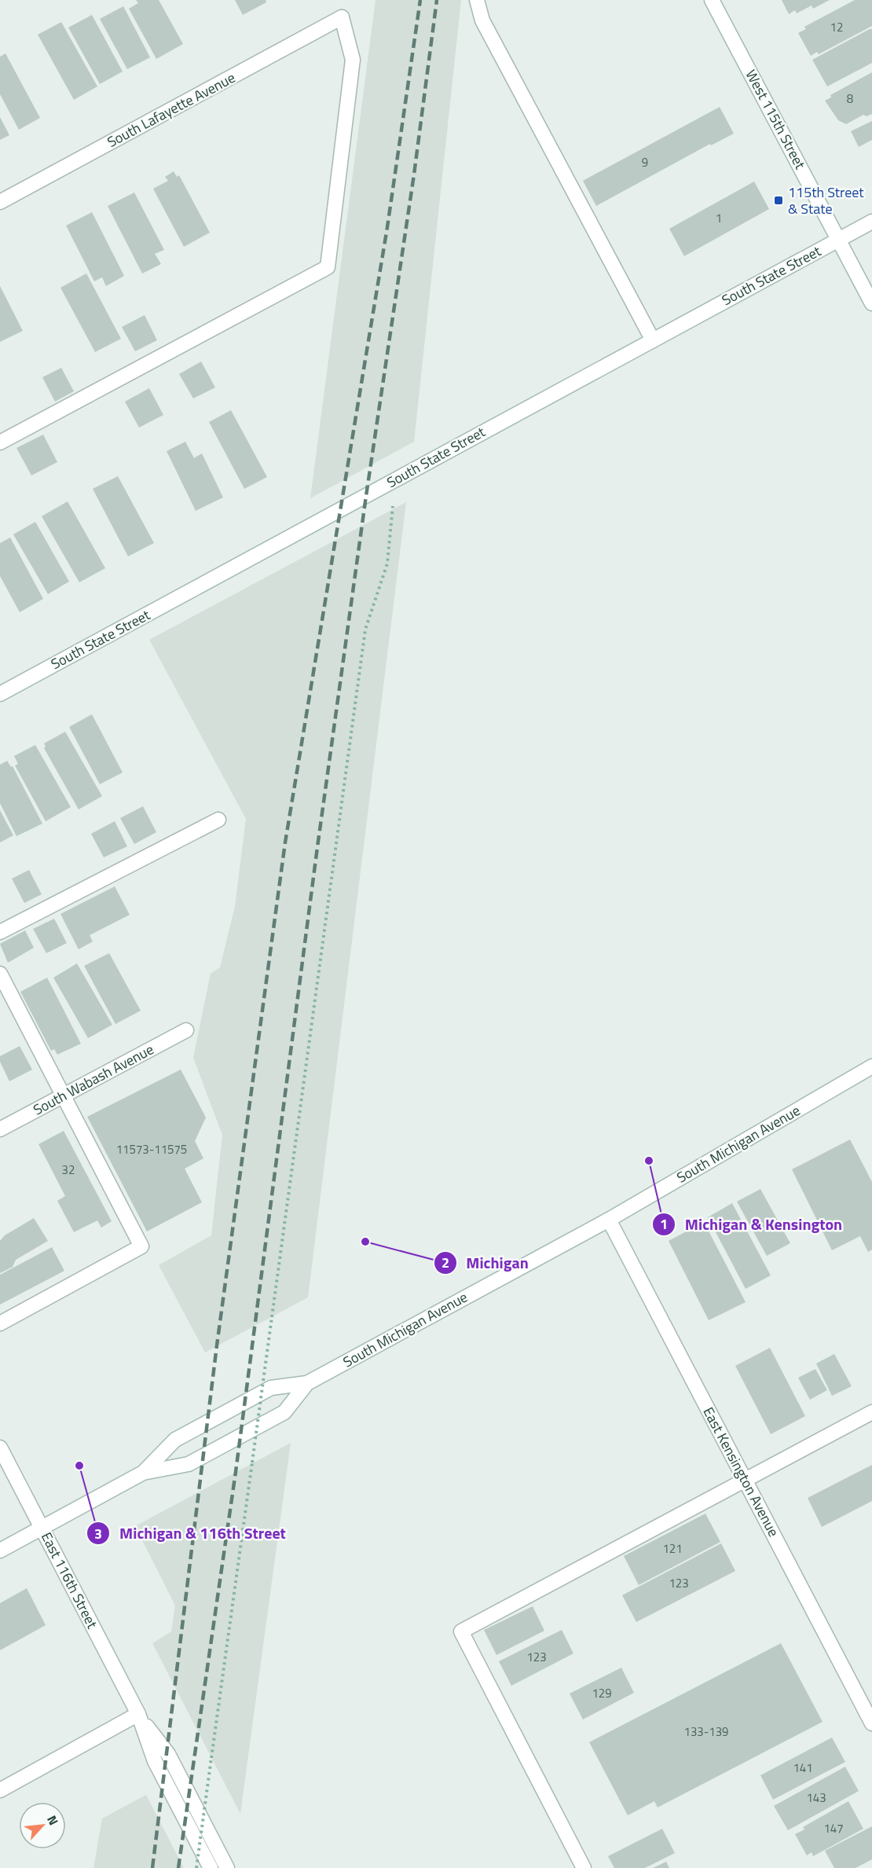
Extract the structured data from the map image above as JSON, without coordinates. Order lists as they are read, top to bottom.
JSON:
{
  "streets": {
    "street": [
      "South Lafayette Avenue",
      "West 115th Street",
      "South State Street",
      "South Wabash Avenue",
      "South Michigan Avenue",
      "East Kensington Avenue",
      "East 116th Street"
    ]
  },
  "crossings": [
    ["West 115th Street", "South State Street"],
    ["South Michigan Avenue", "East Kensington Avenue"],
    ["South Michigan Avenue", "East 116th Street"]
  ],
  "places": {
    "transit": ["115th Street & State"],
    "other": ["Michigan & Kensington", "Michigan", "Michigan & 116th Street"]
  },
  "house_numbers": [
    "12",
    "8",
    "9",
    "1",
    "11573-11575",
    "32",
    "121",
    "123",
    "123",
    "129",
    "133-139",
    "141",
    "143",
    "147"
  ],
  "north": "top right"
}
